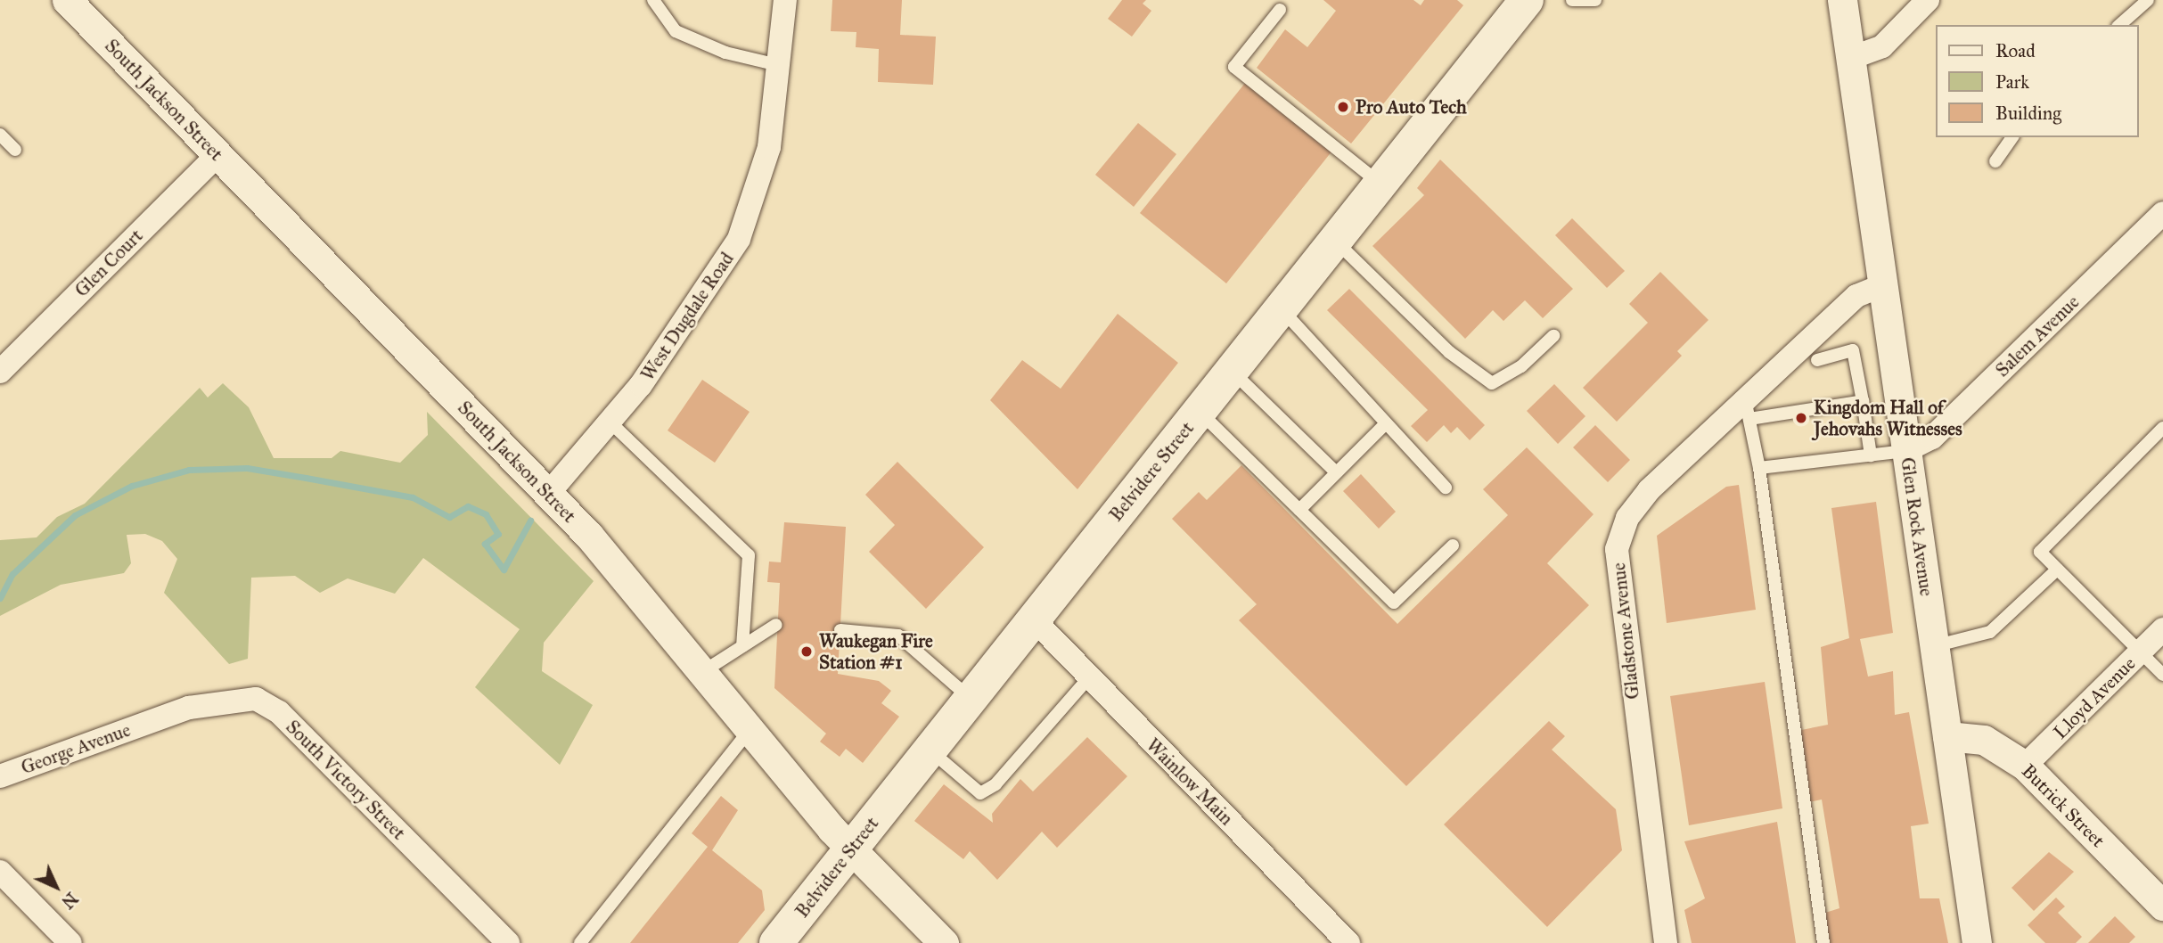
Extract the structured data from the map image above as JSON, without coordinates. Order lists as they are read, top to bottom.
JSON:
{
  "streets": {
    "main road": ["Belvidere Street"],
    "street": [
      "South Jackson Street",
      "Glen Court",
      "West Dugdale Road",
      "Salem Avenue",
      "Glen Rock Avenue",
      "Gladstone Avenue",
      "Lloyd Avenue",
      "George Avenue",
      "South Victory Street",
      "Wainlow Main",
      "Butrick Street"
    ]
  },
  "crossings": [
    ["South Jackson Street", "Glen Court"],
    ["South Jackson Street", "West Dugdale Road"],
    ["South Jackson Street", "Belvidere Street"],
    ["Salem Avenue", "Glen Rock Avenue"],
    ["Belvidere Street", "Wainlow Main"],
    ["Glen Rock Avenue", "Gladstone Avenue"],
    ["Glen Rock Avenue", "Butrick Street"],
    ["Lloyd Avenue", "Butrick Street"],
    ["George Avenue", "South Victory Street"]
  ],
  "places": ["Pro Auto Tech", "Kingdom Hall of Jehovahs Witnesses", "Waukegan Fire Station #1"],
  "legend": ["Road", "Park", "Building"],
  "north": "bottom right"
}
